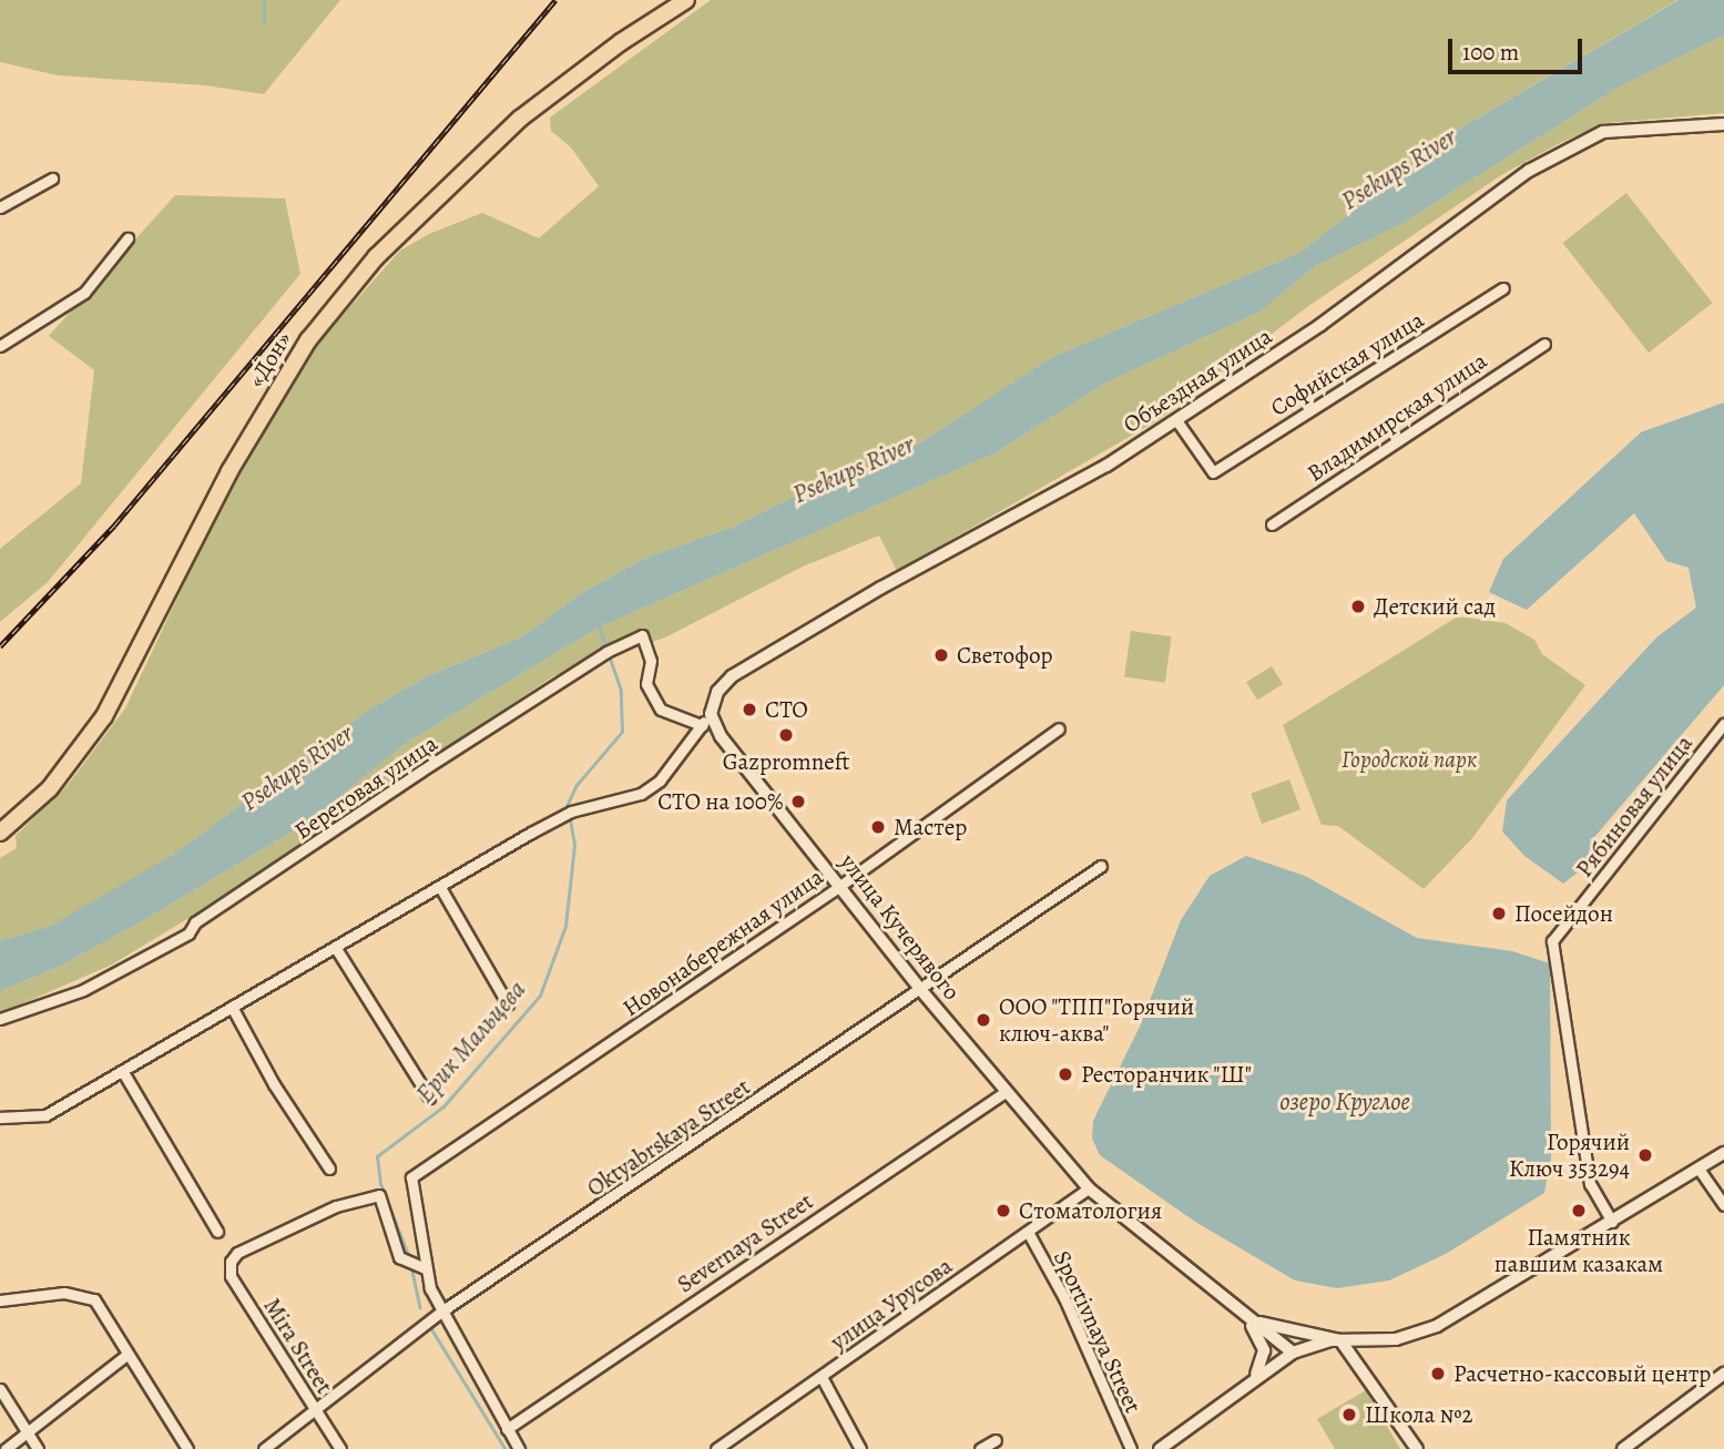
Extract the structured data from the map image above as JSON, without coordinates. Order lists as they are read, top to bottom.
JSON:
{
  "streets": {
    "highway": ["«Дон»"],
    "street": [
      "Софийская улица",
      "Объездная улица",
      "Владимирская улица",
      "Береговая улица",
      "Рябиновая улица",
      "улица Кучерявого",
      "Новонабережная улица",
      "Oktyabrskaya Street",
      "Severnaya Street",
      "улица Урусова",
      "Sportivnaya Street",
      "Mira Street"
    ]
  },
  "crossings": [
    ["Софийская улица", "Объездная улица"],
    ["Объездная улица", "улица Кучерявого"],
    ["улица Кучерявого", "Новонабережная улица"],
    ["улица Кучерявого", "Oktyabrskaya Street"],
    ["улица Кучерявого", "Severnaya Street"],
    ["улица Кучерявого", "улица Урусова"],
    ["Новонабережная улица", "Mira Street"],
    ["Oktyabrskaya Street", "Mira Street"],
    ["улица Урусова", "Sportivnaya Street"]
  ],
  "water": ["Psekups River", "Ерик Мальцева", "озеро Круглое"],
  "parks": ["Городской парк"],
  "places": [
    "Детский сад",
    "Светофор",
    "СТО",
    "Gazpromneft",
    "СТО на 100%",
    "Мастер",
    "Посейдон",
    "ООО \"ТПП\"Горячий ключ-аква\"",
    "Ресторанчик \"Ш\"",
    "Горячий Ключ 353294",
    "Стоматология",
    "Памятник павшим казакам",
    "Расчетно-кассовый центр",
    "Школа №2"
  ],
  "scale_bar": "100 m"
}
